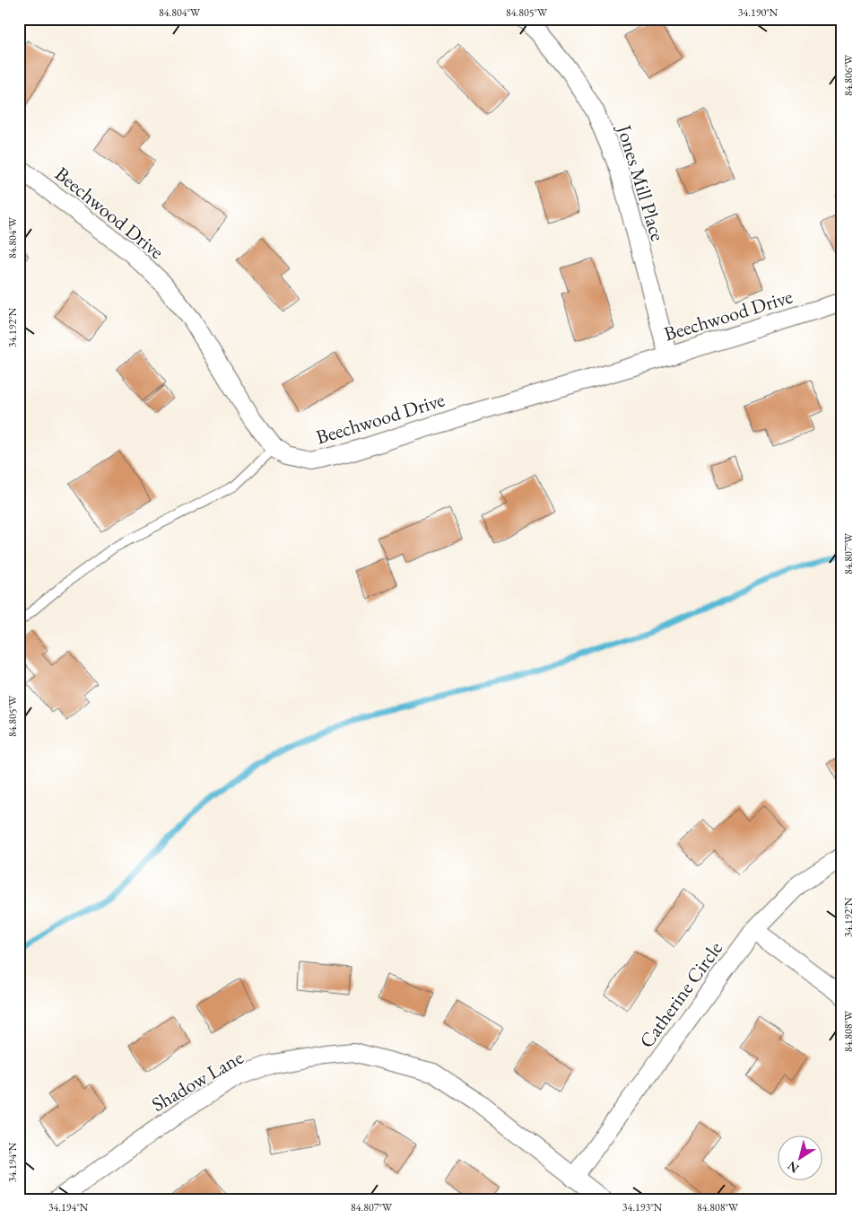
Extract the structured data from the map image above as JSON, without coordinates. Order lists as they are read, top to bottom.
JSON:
{
  "streets": {
    "street": [
      "Jones Mill Place",
      "Beechwood Drive",
      "Catherine Circle",
      "Shadow Lane"
    ]
  },
  "crossings": [
    ["Jones Mill Place", "Beechwood Drive"],
    ["Catherine Circle", "Shadow Lane"]
  ],
  "north": "bottom left",
  "coordinates": [
    "84.804°W",
    "84.805°W",
    "34.190°N",
    "84.806°W",
    "34.192°N",
    "84.807°W",
    "84.808°W",
    "34.194°N",
    "34.193°N"
  ]
}
